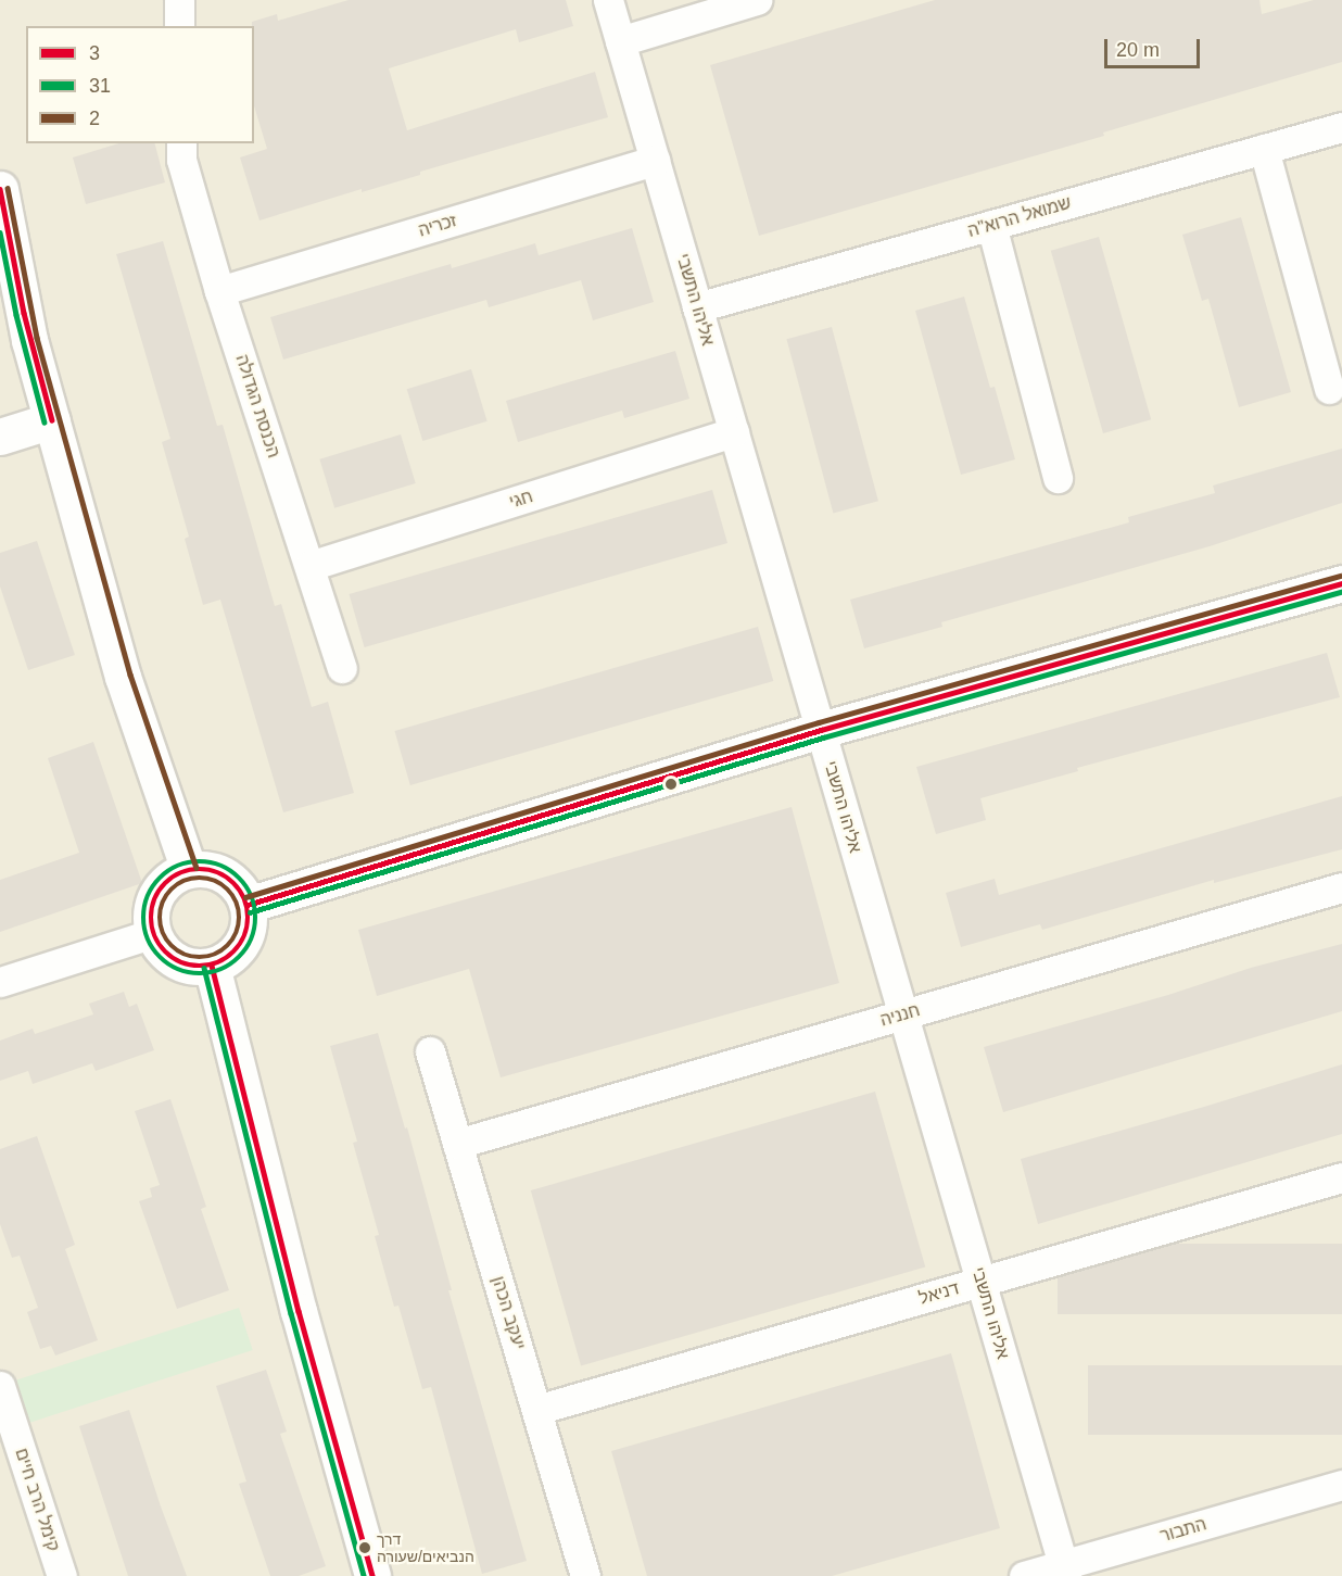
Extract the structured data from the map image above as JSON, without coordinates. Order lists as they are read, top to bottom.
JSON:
{
  "streets": {
    "street": [
      "שמואל הרוא\"ה",
      "זכריה",
      "אליהו התשבי",
      "הכנסת הגדולה",
      "חגי",
      "חנניה",
      "דניאל",
      "יעקב הכהן",
      "קימל הרב חיים",
      "התבור"
    ]
  },
  "crossings": [
    ["שמואל הרוא\"ה", "אליהו התשבי"],
    ["זכריה", "אליהו התשבי"],
    ["זכריה", "הכנסת הגדולה"],
    ["אליהו התשבי", "חגי"],
    ["אליהו התשבי", "חנניה"],
    ["אליהו התשבי", "דניאל"],
    ["אליהו התשבי", "התבור"],
    ["הכנסת הגדולה", "חגי"],
    ["חנניה", "יעקב הכהן"],
    ["דניאל", "יעקב הכהן"]
  ],
  "places": ["דרך הנביאים/שעורה"],
  "lines": ["transit line 2", "transit line 3", "transit line 31"],
  "legend": ["3", "31", "2"],
  "scale_bar": "20 m"
}
